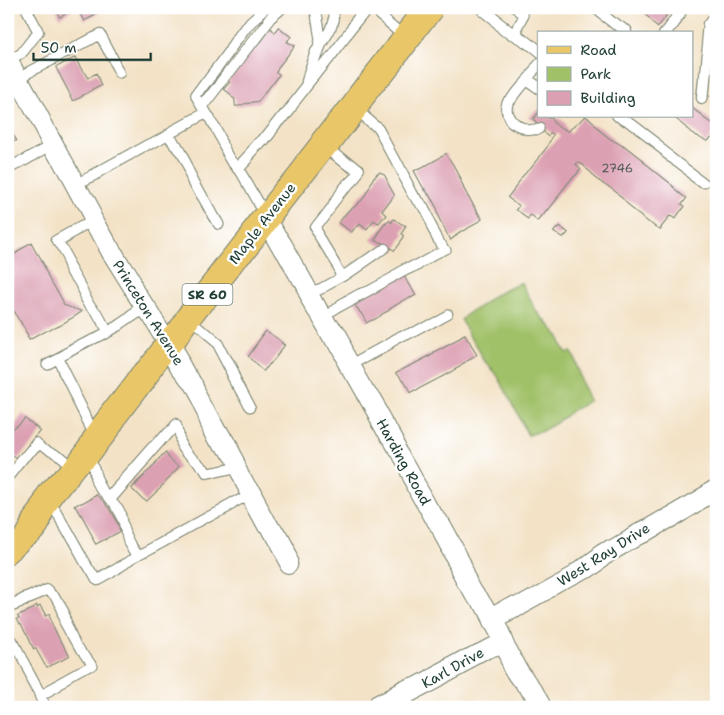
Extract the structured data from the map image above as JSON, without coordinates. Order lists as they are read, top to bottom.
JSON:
{
  "streets": {
    "main road": ["Maple Avenue", "SR 60"],
    "street": [
      "Princeton Avenue",
      "Harding Road",
      "West Ray Drive",
      "Karl Drive"
    ]
  },
  "crossings": [
    ["Maple Avenue", "Princeton Avenue"],
    ["Maple Avenue", "Harding Road"],
    ["Harding Road", "West Ray Drive"],
    ["Harding Road", "Karl Drive"]
  ],
  "house_numbers": ["2746"],
  "legend": ["Road", "Park", "Building"],
  "scale_bar": "50 m"
}
